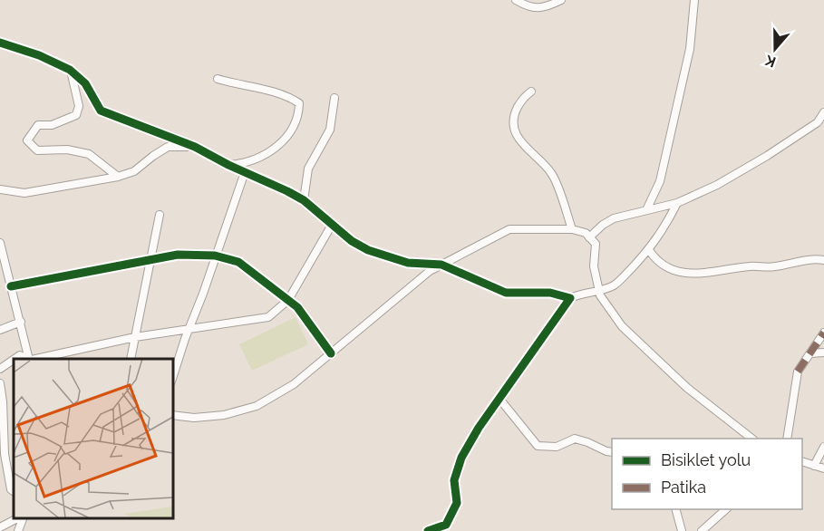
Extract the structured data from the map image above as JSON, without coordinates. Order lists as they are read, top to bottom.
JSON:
{
  "legend": ["Bisiklet yolu", "Patika"],
  "north": "bottom"
}
